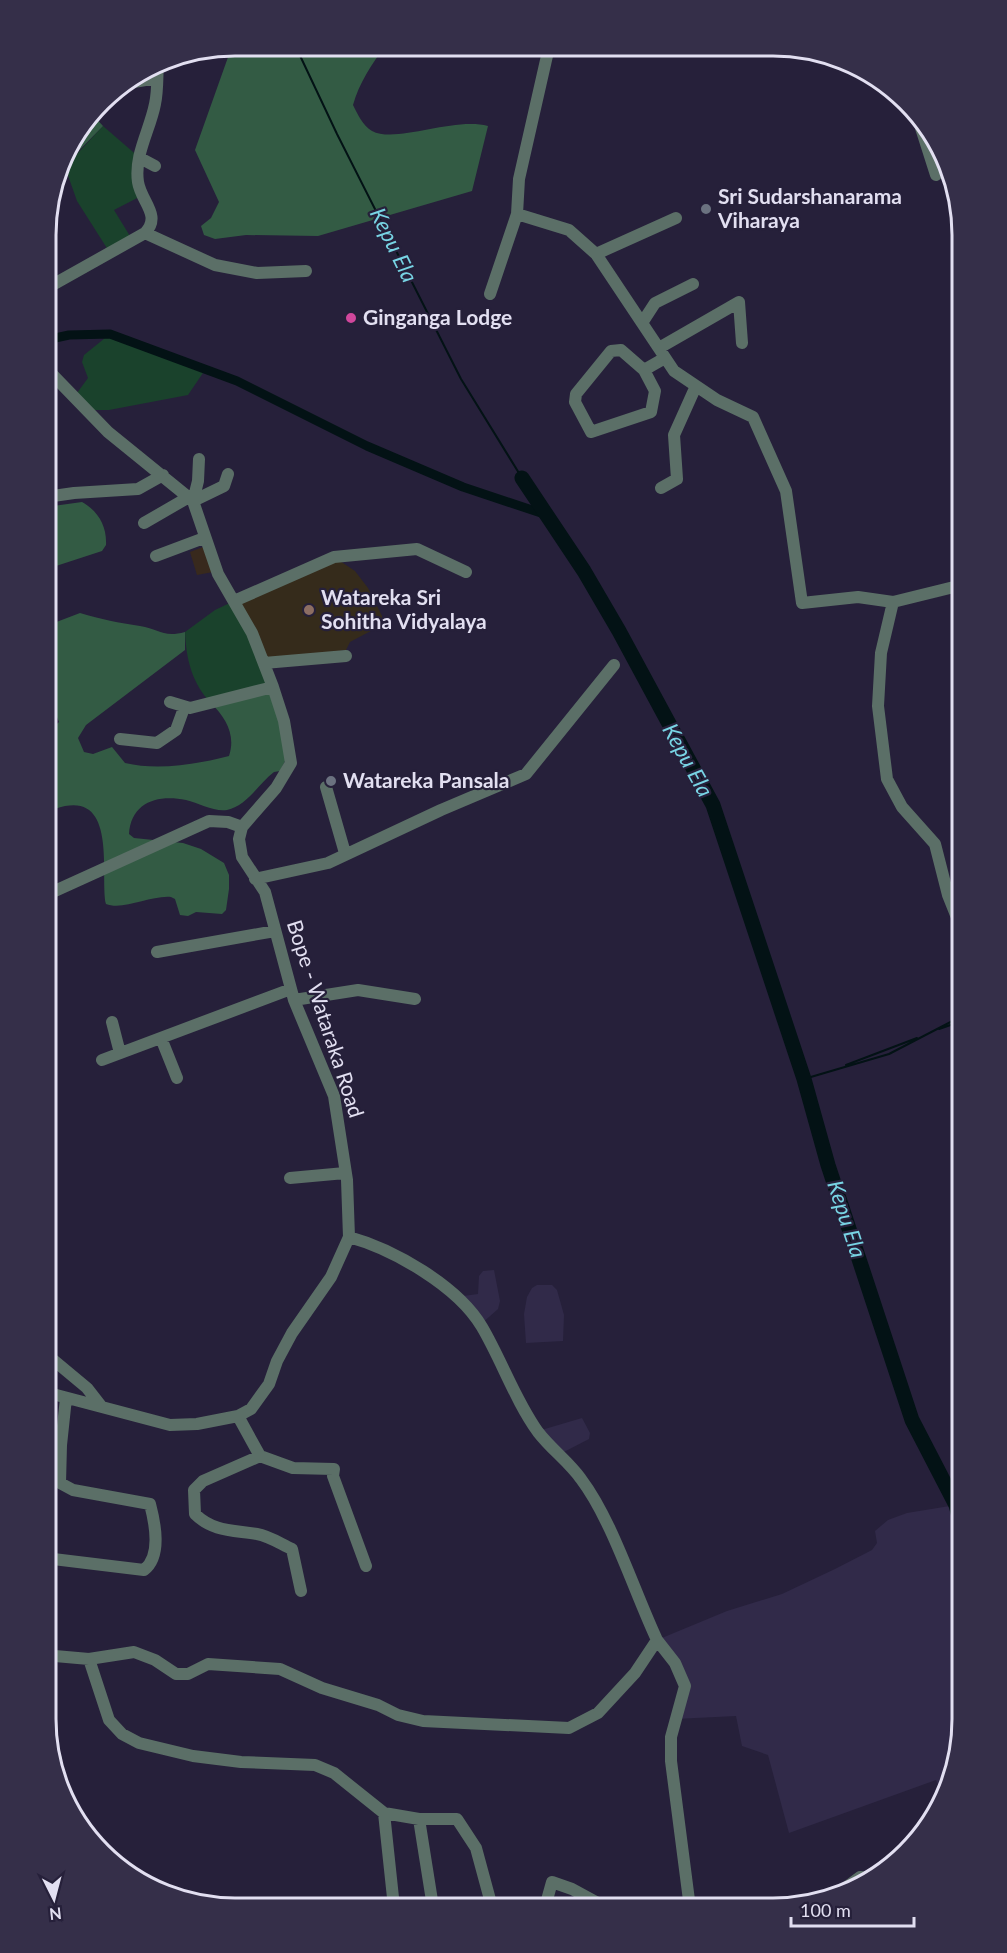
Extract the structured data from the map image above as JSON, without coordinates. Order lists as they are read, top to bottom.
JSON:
{
  "streets": {
    "street": ["Bope - Wataraka Road"]
  },
  "water": ["Kepu Ela"],
  "places": [
    "Sri Sudarshanarama Viharaya",
    "Ginganga Lodge",
    "Watareka Sri Sohitha Vidyalaya",
    "Watareka Pansala"
  ],
  "scale_bar": "100 m",
  "north": "bottom"
}
